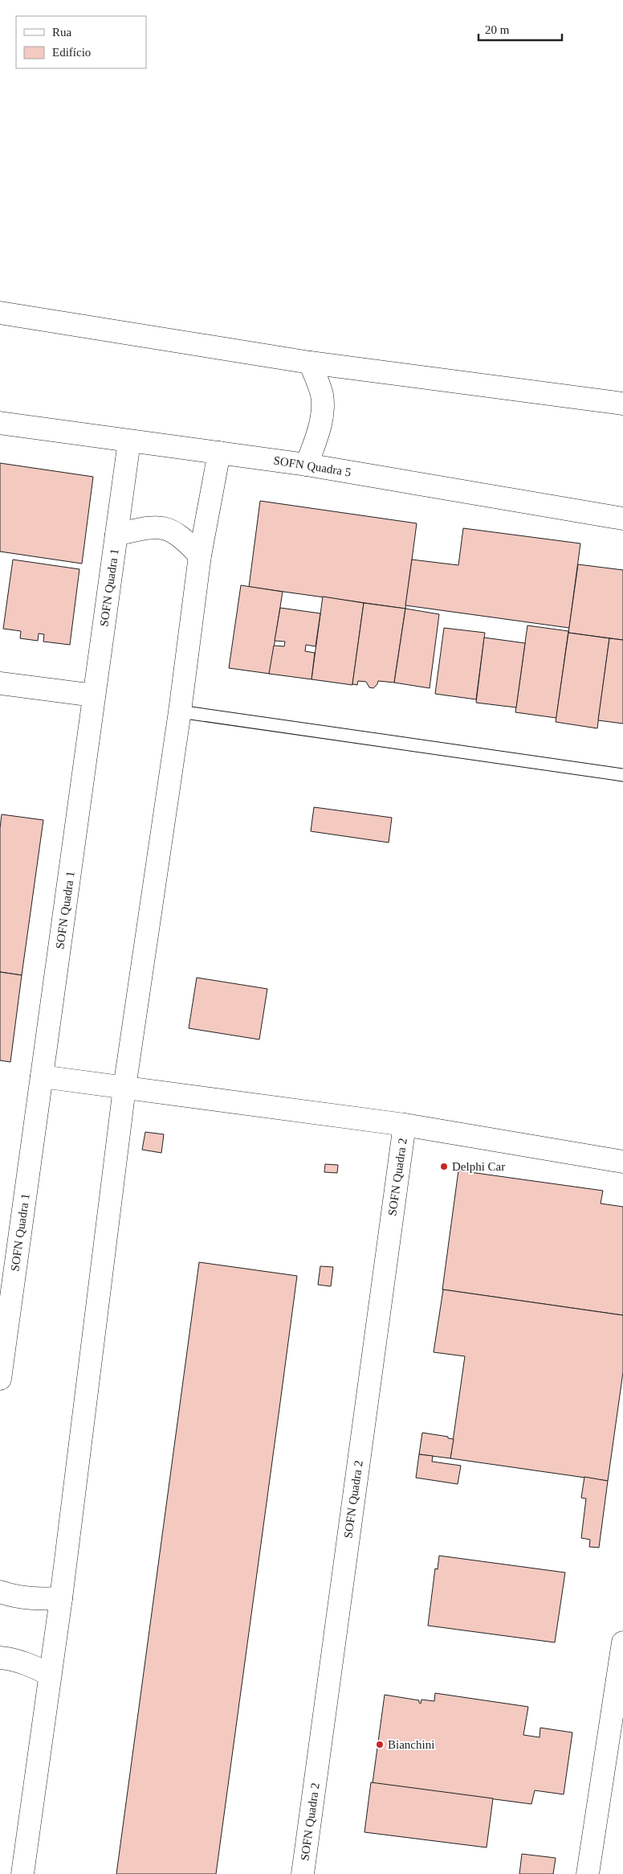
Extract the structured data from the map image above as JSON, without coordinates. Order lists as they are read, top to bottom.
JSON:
{
  "streets": {
    "street": ["SOFN Quadra 5", "SOFN Quadra 1", "SOFN Quadra 2"]
  },
  "crossings": [
    ["SOFN Quadra 5", "SOFN Quadra 1"]
  ],
  "places": ["Delphi Car", "Bianchini"],
  "legend": ["Rua", "Edifício"],
  "scale_bar": "20 m"
}
